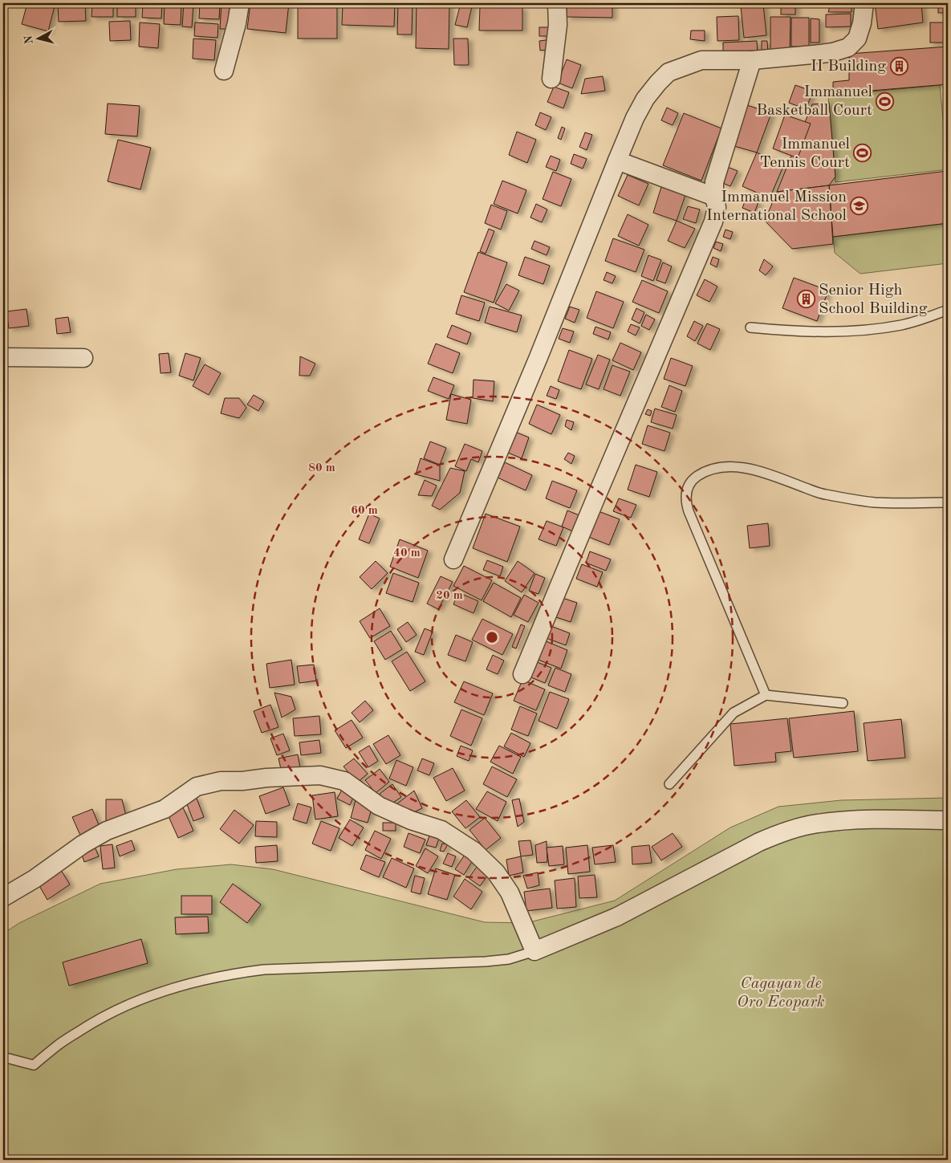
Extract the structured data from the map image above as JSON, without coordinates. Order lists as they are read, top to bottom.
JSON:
{
  "parks": ["Cagayan de Oro Ecopark"],
  "places": {
    "building": ["II Building", "Senior High School Building"],
    "sports": ["Immanuel Basketball Court", "Immanuel Tennis Court"],
    "school or university": ["Immanuel Mission International School"]
  },
  "north": "left",
  "rings": [
    "80 m",
    "60 m",
    "40 m",
    "20 m"
  ]
}
